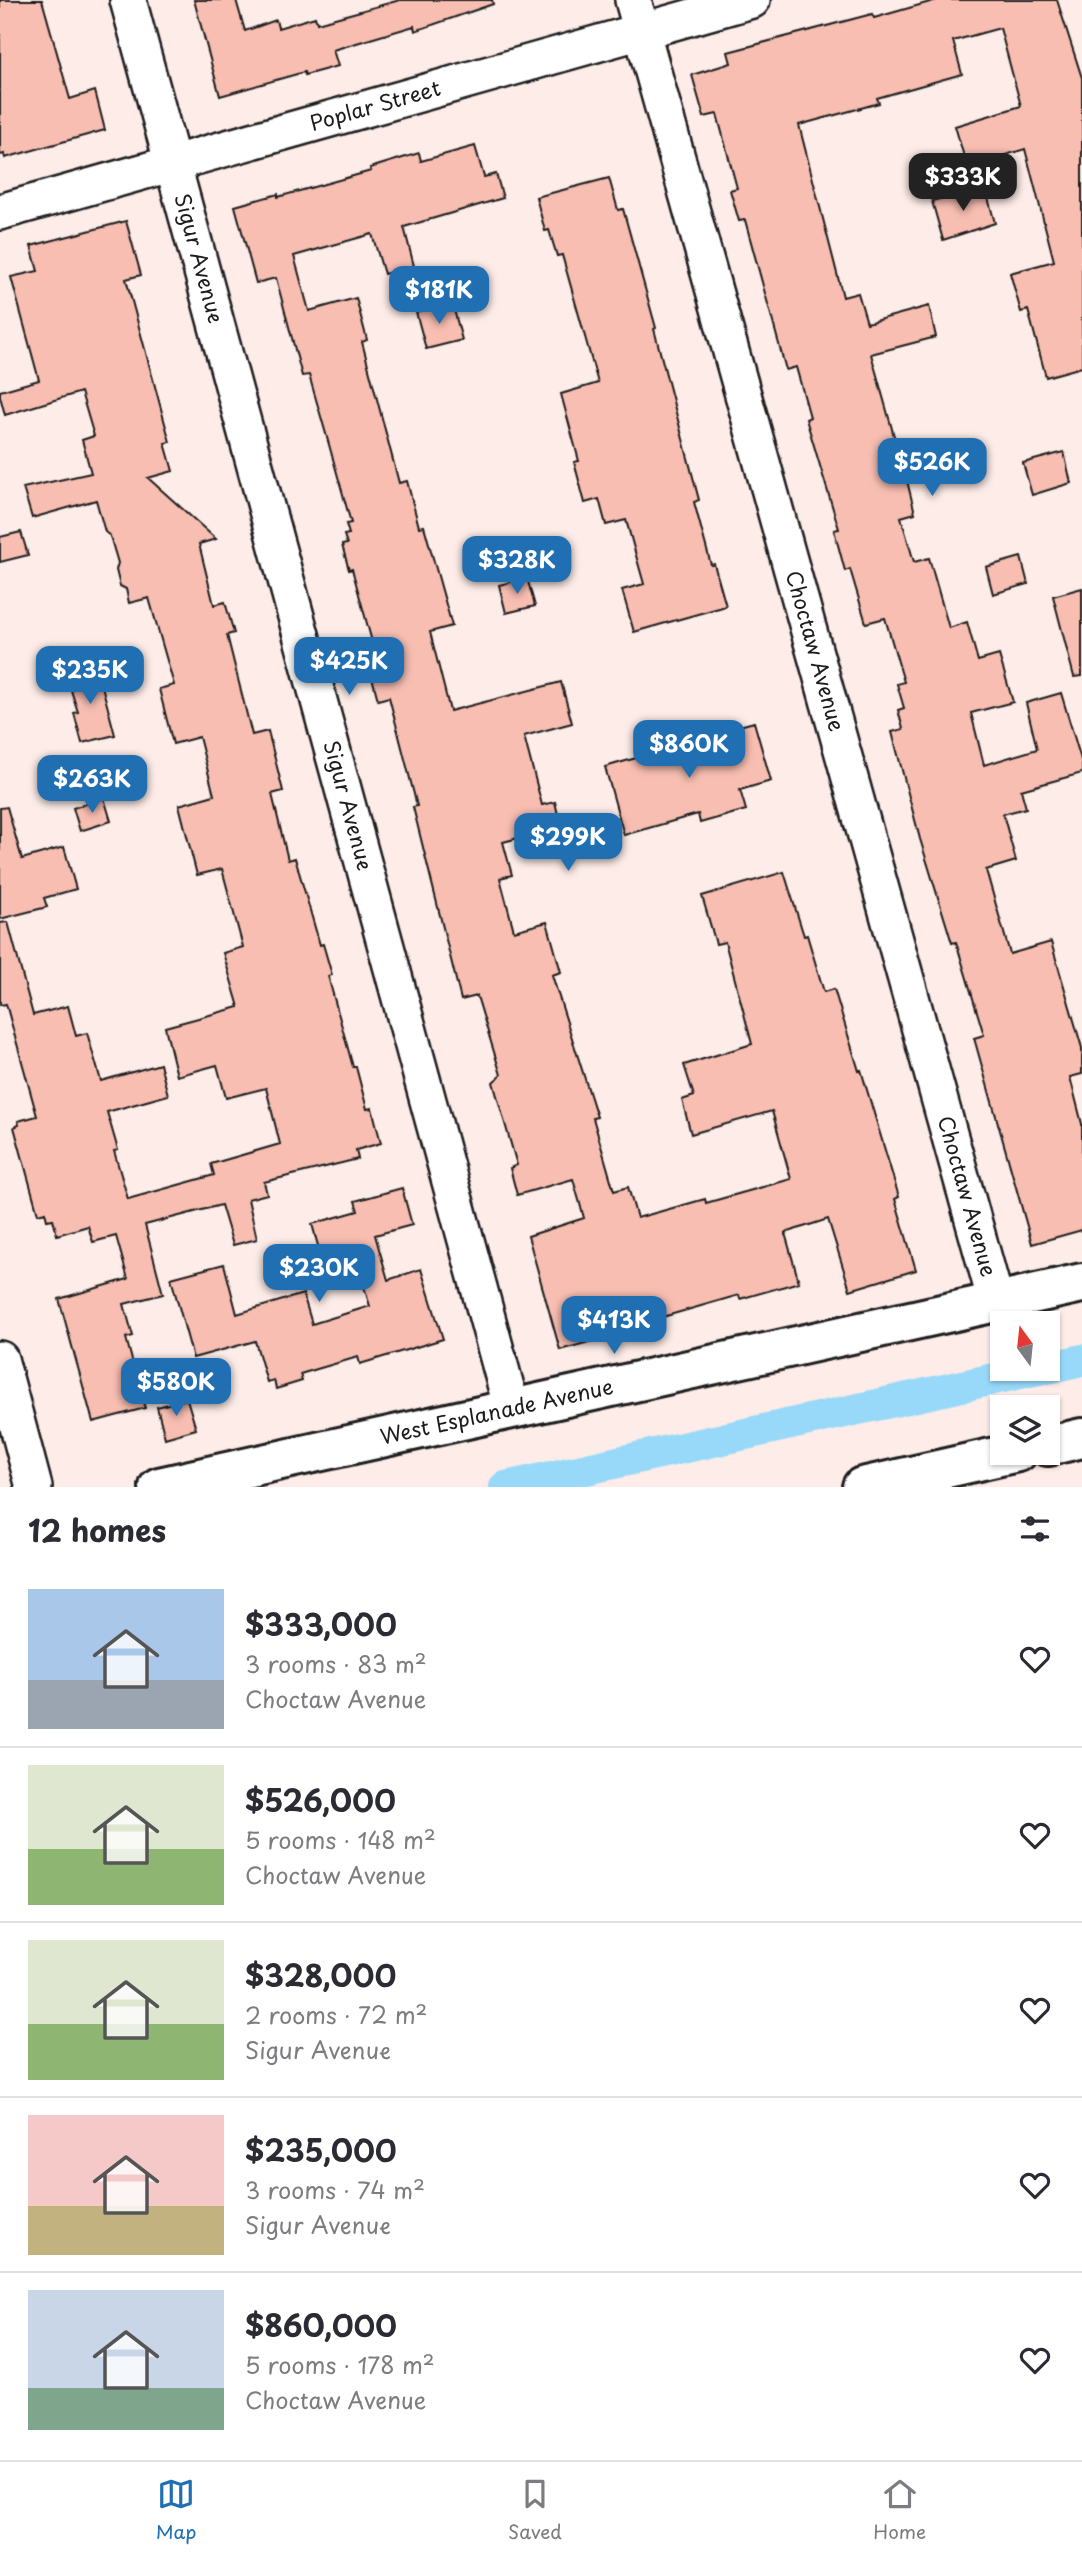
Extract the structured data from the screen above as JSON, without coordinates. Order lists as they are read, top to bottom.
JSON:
{
  "streets": {
    "main road": ["West Esplanade Avenue"],
    "street": ["Poplar Street", "Sigur Avenue", "Choctaw Avenue"]
  },
  "crossings": [
    ["Poplar Street", "Sigur Avenue"],
    ["Poplar Street", "Choctaw Avenue"],
    ["Sigur Avenue", "West Esplanade Avenue"],
    ["Choctaw Avenue", "West Esplanade Avenue"]
  ],
  "north": "top",
  "page": {
    "price": [
      "$333K",
      "$181K",
      "$526K",
      "$328K",
      "$425K",
      "$235K",
      "$860K",
      "$263K",
      "$299K",
      "$230K",
      "$413K",
      "$580K"
    ],
    "heading": "12 homes",
    "list": [
      {
        "name": "$333,000",
        "note": "3 rooms · 83 m² · Choctaw Avenue"
      },
      {
        "name": "$526,000",
        "note": "5 rooms · 148 m² · Choctaw Avenue"
      },
      {
        "name": "$328,000",
        "note": "2 rooms · 72 m² · Sigur Avenue"
      },
      {
        "name": "$235,000",
        "note": "3 rooms · 74 m² · Sigur Avenue"
      },
      {
        "name": "$860,000",
        "note": "5 rooms · 178 m² · Choctaw Avenue"
      }
    ],
    "tabs": ["Map", "Saved", "Home"]
  }
}
